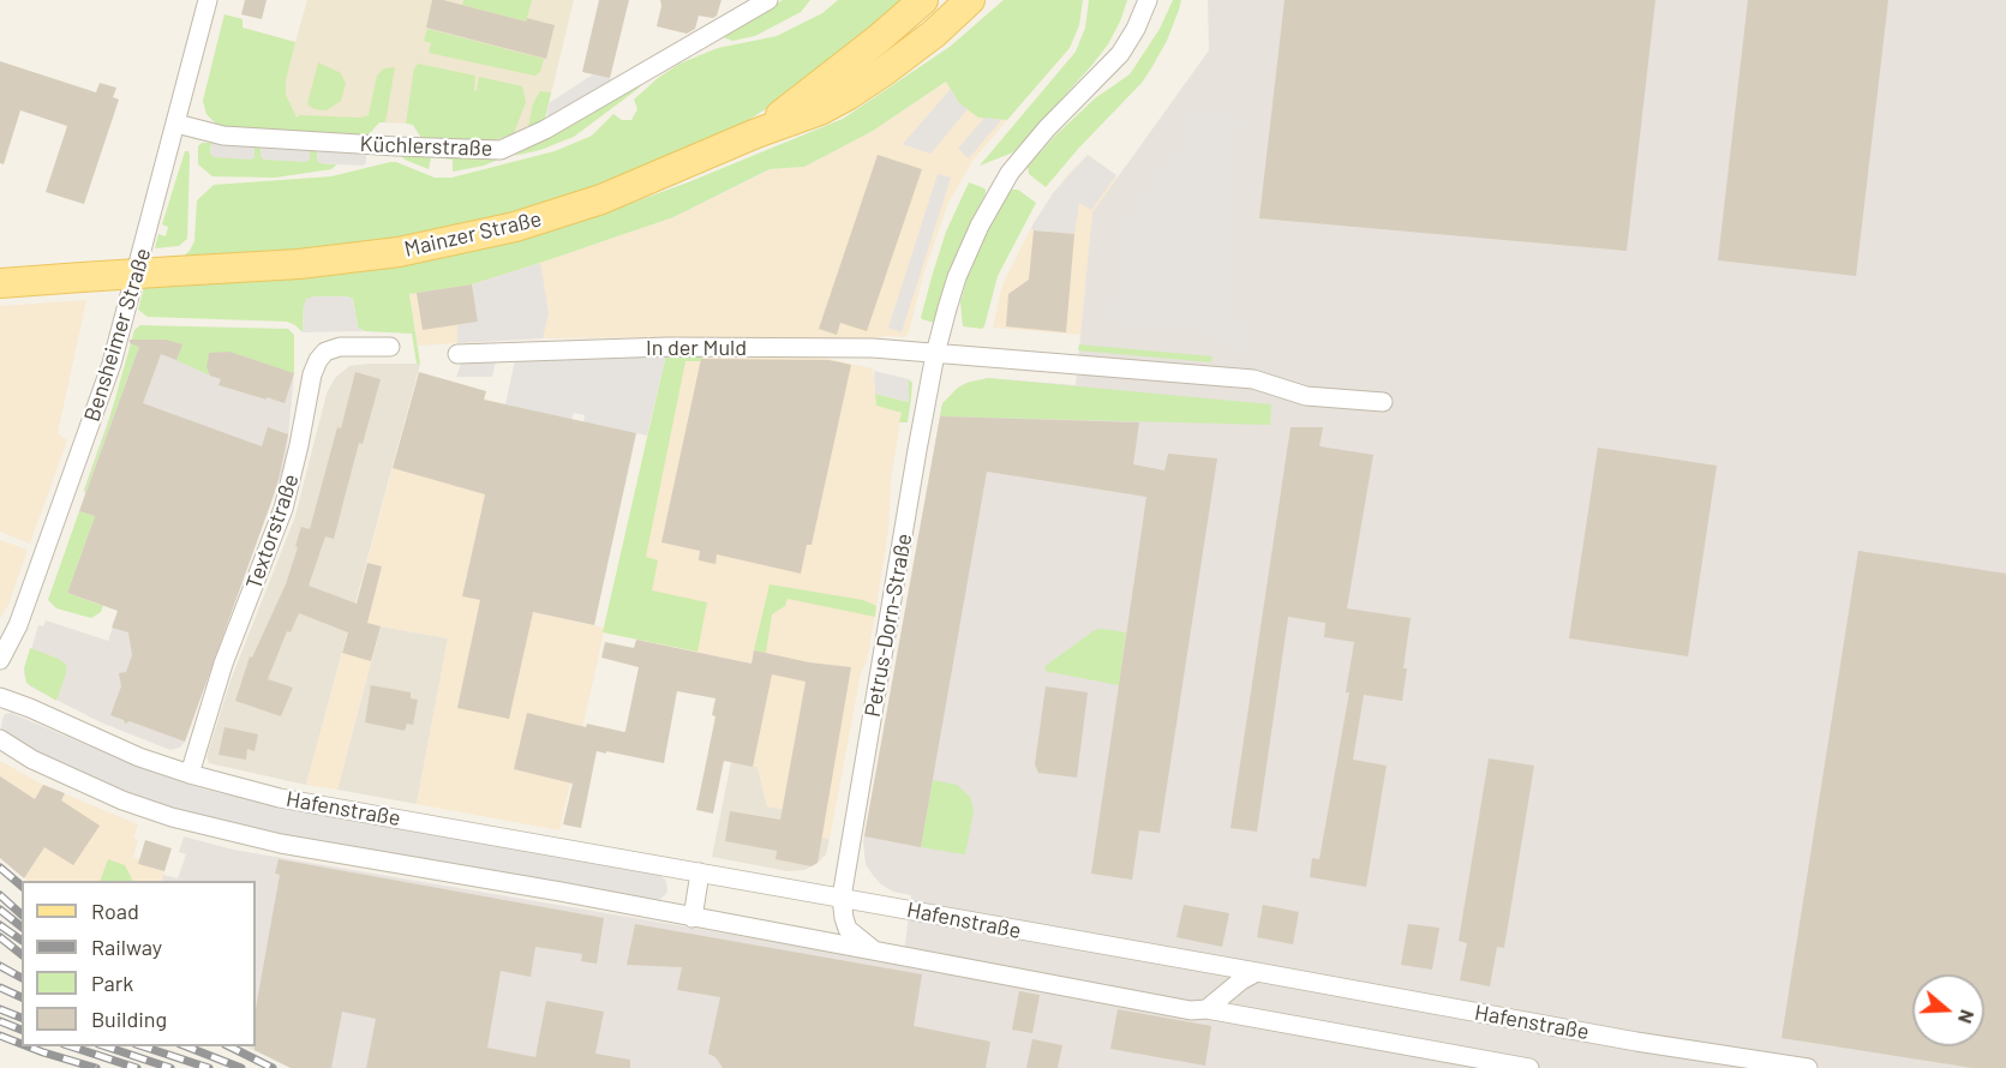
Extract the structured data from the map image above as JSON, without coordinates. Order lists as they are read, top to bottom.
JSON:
{
  "streets": {
    "main road": ["Mainzer Straße"],
    "street": [
      "Küchlerstraße",
      "Bensheimer Straße",
      "In der Muld",
      "Textorstraße",
      "Petrus-Dorn-Straße",
      "Hafenstraße"
    ]
  },
  "crossings": [
    ["Küchlerstraße", "Bensheimer Straße"],
    ["In der Muld", "Petrus-Dorn-Straße"],
    ["Textorstraße", "Hafenstraße"],
    ["Petrus-Dorn-Straße", "Hafenstraße"]
  ],
  "legend": [
    "Road",
    "Railway",
    "Park",
    "Building"
  ],
  "north": "right"
}
